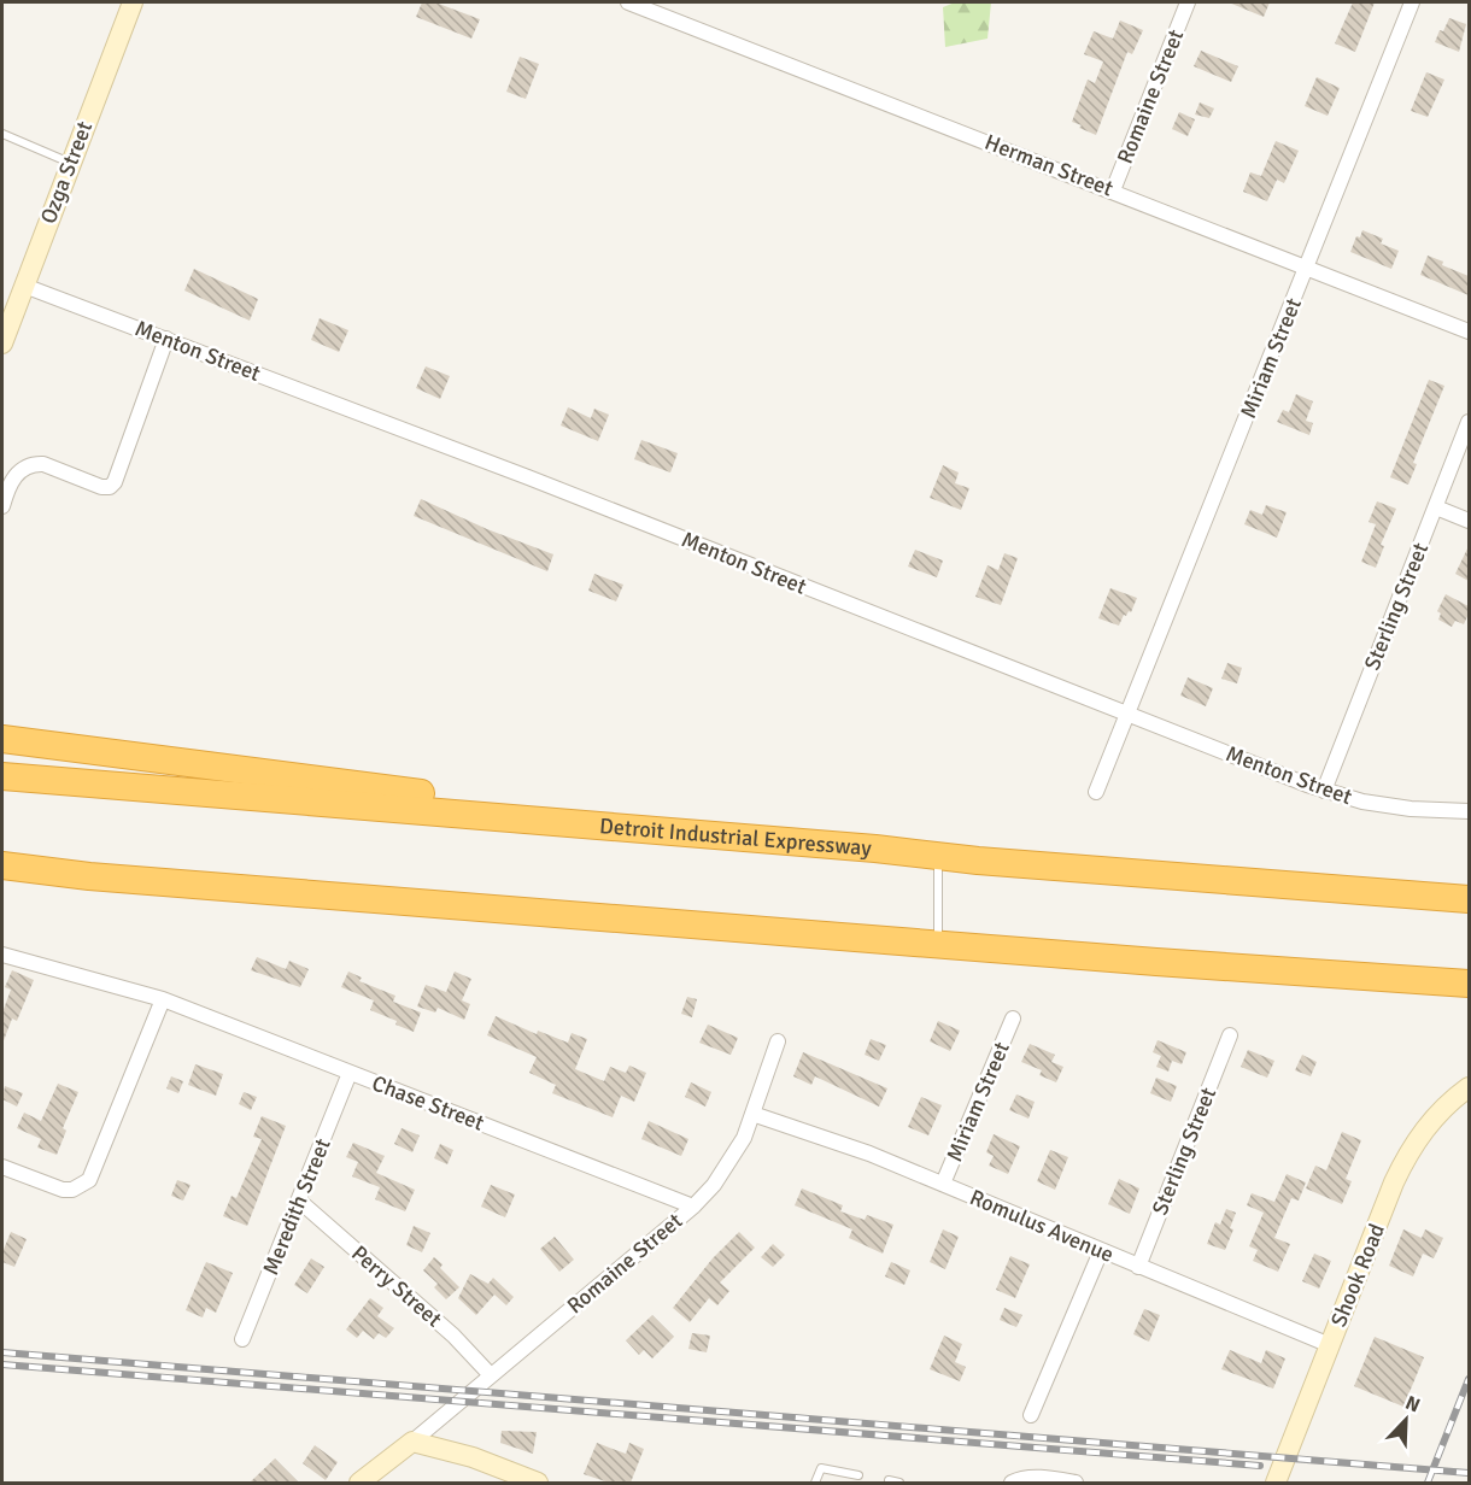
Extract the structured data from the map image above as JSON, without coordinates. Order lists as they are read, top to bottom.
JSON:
{
  "streets": {
    "highway": ["Detroit Industrial Expressway"],
    "street": [
      "Romaine Street",
      "Herman Street",
      "Ozga Street",
      "Menton Street",
      "Miriam Street",
      "Sterling Street",
      "Chase Street",
      "Meredith Street",
      "Romulus Avenue",
      "Shook Road",
      "Perry Street"
    ]
  },
  "crossings": [
    ["Romaine Street", "Herman Street"],
    ["Romaine Street", "Chase Street"],
    ["Romaine Street", "Romulus Avenue"],
    ["Romaine Street", "Perry Street"],
    ["Herman Street", "Miriam Street"],
    ["Ozga Street", "Menton Street"],
    ["Menton Street", "Miriam Street"],
    ["Menton Street", "Sterling Street"],
    ["Miriam Street", "Romulus Avenue"],
    ["Sterling Street", "Romulus Avenue"],
    ["Chase Street", "Meredith Street"],
    ["Meredith Street", "Perry Street"],
    ["Romulus Avenue", "Shook Road"]
  ],
  "north": "top right"
}
